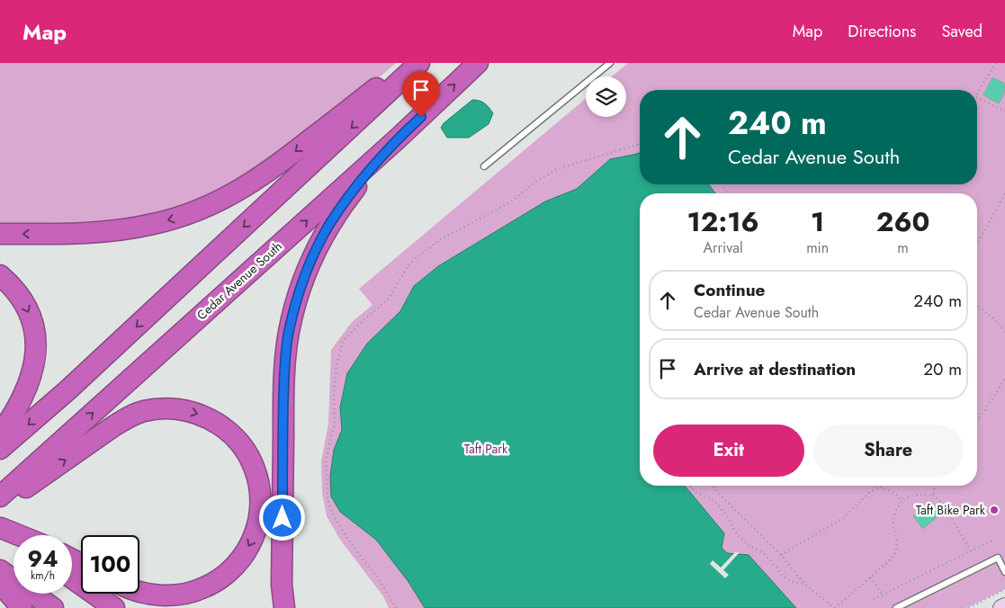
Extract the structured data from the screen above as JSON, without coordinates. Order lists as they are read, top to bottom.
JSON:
{
  "streets": {
    "highway": ["Cedar Avenue South"]
  },
  "parks": ["Taft Park"],
  "places": ["Taft Bike Park"],
  "page": {
    "header": "Map",
    "nav": ["Map", "Directions", "Saved"],
    "turn": ["240 m", "Cedar Avenue South"],
    "eta": [
      "12:16",
      "Arrival",
      "1",
      "min",
      "260",
      "m"
    ],
    "list": [
      {
        "name": "Continue",
        "note": "Cedar Avenue South",
        "value": "240 m"
      },
      {
        "name": "Arrive at destination",
        "value": "20 m"
      }
    ],
    "buttons": ["Exit", "Share"],
    "speed": "94 km/h",
    "limit": "100"
  }
}
